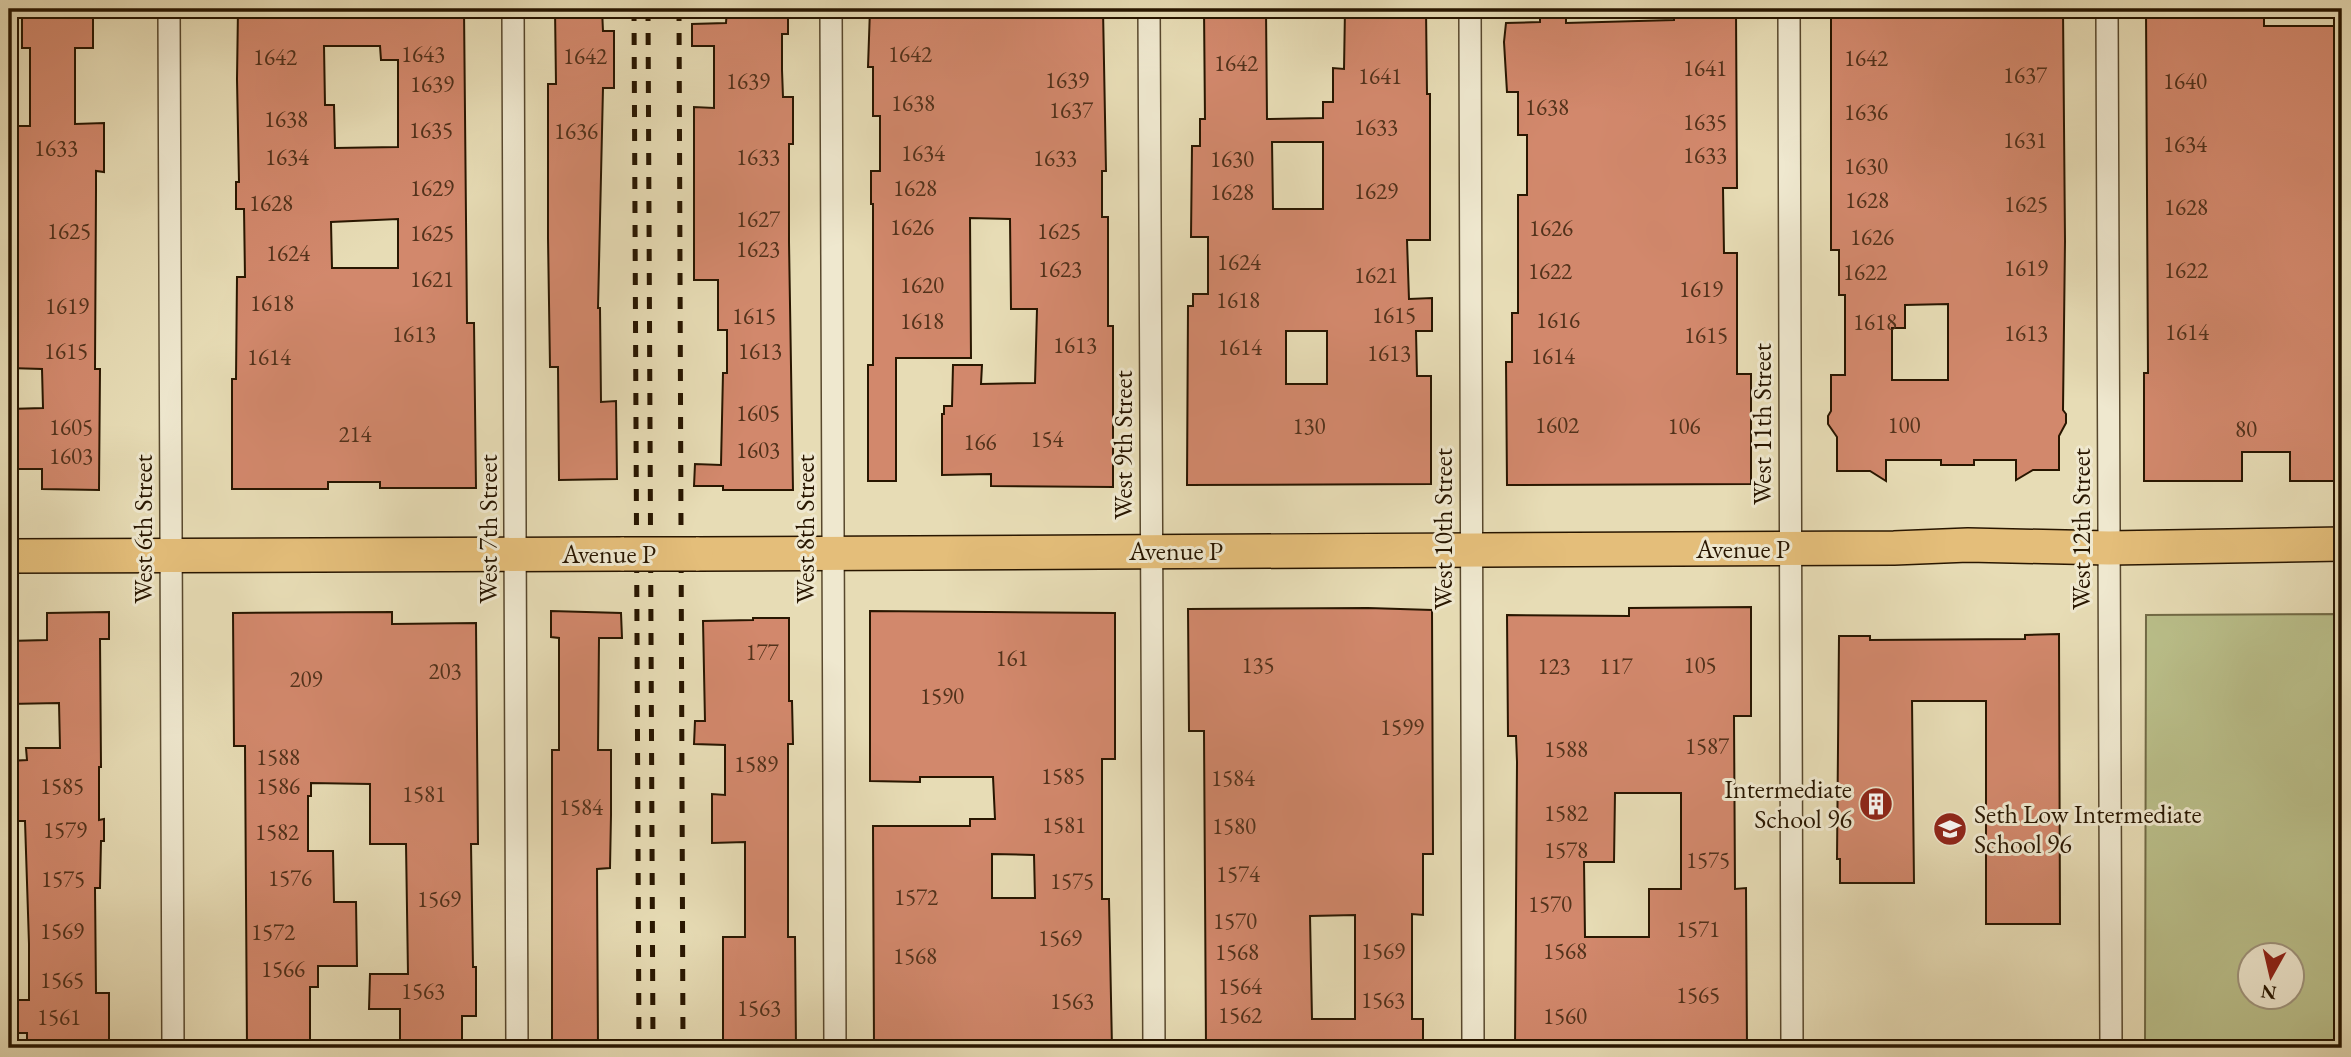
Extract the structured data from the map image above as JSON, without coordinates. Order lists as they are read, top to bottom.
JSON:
{
  "streets": {
    "main road": ["Avenue P"],
    "street": [
      "West 11th Street",
      "West 9th Street",
      "West 6th Street",
      "West 7th Street",
      "West 8th Street",
      "West 10th Street",
      "West 12th Street"
    ]
  },
  "crossings": [
    ["West 11th Street", "Avenue P"],
    ["West 9th Street", "Avenue P"],
    ["West 6th Street", "Avenue P"],
    ["West 7th Street", "Avenue P"],
    ["West 8th Street", "Avenue P"],
    ["West 10th Street", "Avenue P"],
    ["West 12th Street", "Avenue P"]
  ],
  "places": {
    "building": ["Intermediate School 96"],
    "school or university": ["Seth Low Intermediate School 96"]
  },
  "house_numbers": [
    "1643",
    "1642",
    "1642",
    "1642",
    "1642",
    "1642",
    "1641",
    "1637",
    "1641",
    "1639",
    "1639",
    "1640",
    "1639",
    "1638",
    "1638",
    "1637",
    "1636",
    "1638",
    "1635",
    "1633",
    "1635",
    "1636",
    "1631",
    "1634",
    "1633",
    "1634",
    "1633",
    "1634",
    "1633",
    "1633",
    "1630",
    "1630",
    "1629",
    "1628",
    "1629",
    "1628",
    "1628",
    "1628",
    "1625",
    "1628",
    "1627",
    "1626",
    "1626",
    "1625",
    "1625",
    "1625",
    "1626",
    "1623",
    "1624",
    "1624",
    "1619",
    "1623",
    "1622",
    "1622",
    "1622",
    "1621",
    "1621",
    "1620",
    "1619",
    "1618",
    "1618",
    "1619",
    "1615",
    "1615",
    "1616",
    "1618",
    "1618",
    "1614",
    "1613",
    "1613",
    "1615",
    "1613",
    "1614",
    "1615",
    "1613",
    "1613",
    "1614",
    "1614",
    "1605",
    "1602",
    "100",
    "130",
    "106",
    "1605",
    "80",
    "214",
    "154",
    "166",
    "1603",
    "1603",
    "177",
    "161",
    "135",
    "105",
    "123",
    "117",
    "203",
    "209",
    "1590",
    "1599",
    "1587",
    "1588",
    "1588",
    "1589",
    "1585",
    "1584",
    "1585",
    "1586",
    "1581",
    "1584",
    "1582",
    "1581",
    "1580",
    "1579",
    "1582",
    "1578",
    "1575",
    "1574",
    "1576",
    "1575",
    "1575",
    "1572",
    "1569",
    "1570",
    "1570",
    "1571",
    "1569",
    "1572",
    "1569",
    "1569",
    "1568",
    "1568",
    "1568",
    "1566",
    "1565",
    "1564",
    "1563",
    "1565",
    "1563",
    "1563",
    "1563",
    "1562",
    "1560",
    "1561"
  ],
  "north": "bottom"
}
